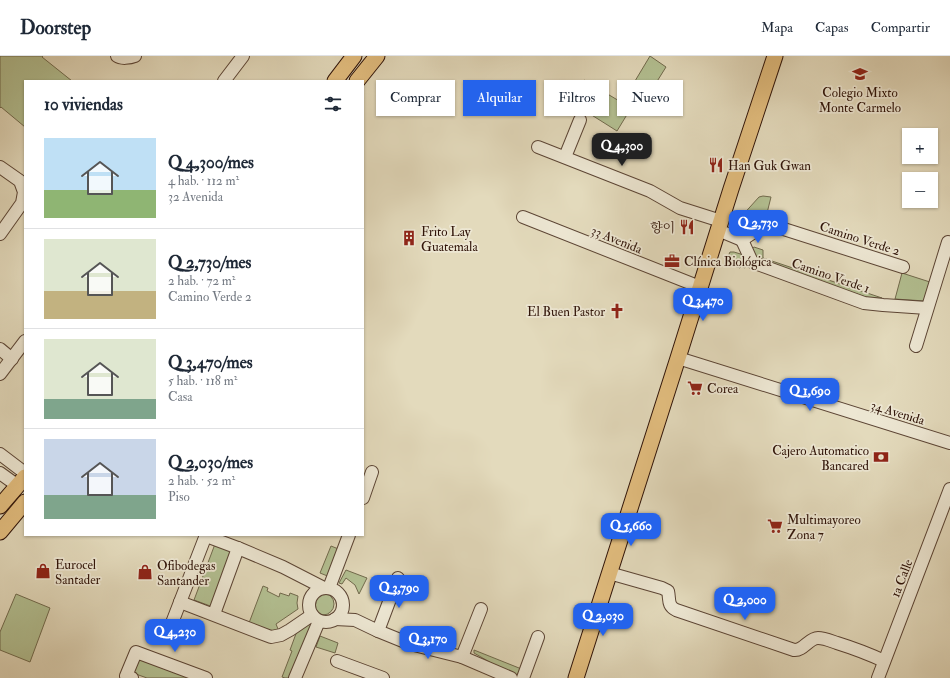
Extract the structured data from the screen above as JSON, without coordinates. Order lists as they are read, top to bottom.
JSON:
{
  "streets": {
    "street": [
      "Camino Verde 2",
      "33 Avenida",
      "Camino Verde 1",
      "34 Avenida",
      "1a Calle"
    ]
  },
  "crossings": [
    ["Camino Verde 2", "Camino Verde 1"]
  ],
  "places": {
    "school or university": ["Colegio Mixto Monte Carmelo"],
    "restaurant": ["Han Guk Gwan", "향이"],
    "building": ["Frito Lay Guatemala"],
    "office": ["Clínica Biológica"],
    "church": ["El Buen Pastor"],
    "supermarket": ["Corea", "Multimayoreo Zona 7"],
    "bank": ["Cajero Automatico Bancared"],
    "shop": ["Eurocel Santader", "Ofibodegas Santander"]
  },
  "page": {
    "header": "Doorstep",
    "nav": ["Mapa", "Capas", "Compartir"],
    "chip": [
      "Comprar",
      "Alquilar",
      "Filtros",
      "Nuevo"
    ],
    "heading": "10 viviendas",
    "map_buttons": ["+", "−"],
    "list": [
      {
        "name": "Q 4,300/mes",
        "note": "4 hab. · 112 m² · 32 Avenida"
      },
      {
        "name": "Q 2,730/mes",
        "note": "2 hab. · 72 m² · Camino Verde 2"
      },
      {
        "name": "Q 3,470/mes",
        "note": "5 hab. · 118 m² · Casa"
      },
      {
        "name": "Q 2,030/mes",
        "note": "2 hab. · 52 m² · Piso"
      }
    ],
    "price": [
      "Q 4,300",
      "Q 2,730",
      "Q 3,470",
      "Q 1,690",
      "Q 5,660",
      "Q 3,790",
      "Q 2,000",
      "Q 2,030",
      "Q 4,230",
      "Q 3,170"
    ]
  }
}
